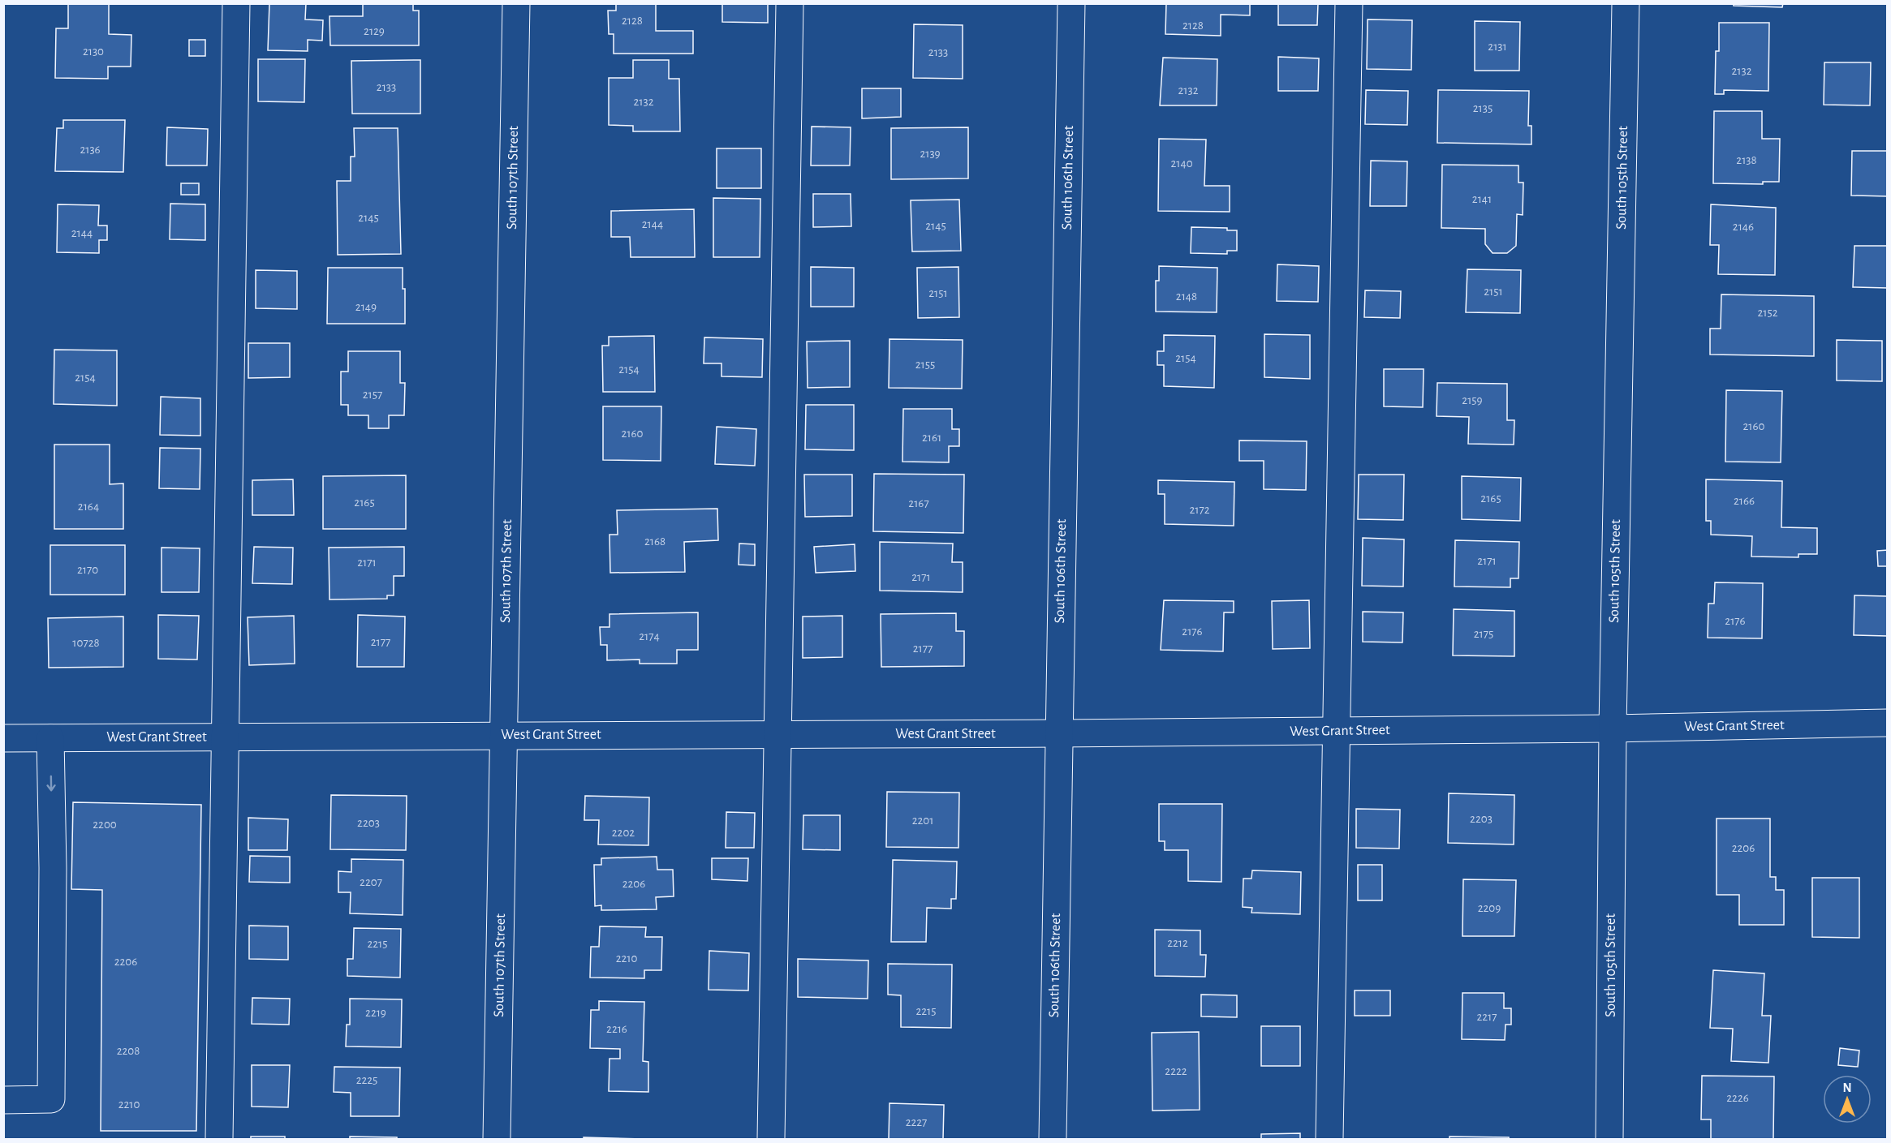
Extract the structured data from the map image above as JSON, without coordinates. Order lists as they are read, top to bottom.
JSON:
{
  "streets": {
    "street": [
      "South 107th Street",
      "South 106th Street",
      "South 105th Street",
      "West Grant Street"
    ]
  },
  "crossings": [
    ["South 107th Street", "West Grant Street"],
    ["South 106th Street", "West Grant Street"],
    ["South 105th Street", "West Grant Street"]
  ],
  "house_numbers": [
    "2128",
    "2128",
    "2129",
    "2131",
    "2130",
    "2133",
    "2132",
    "2133",
    "2132",
    "2132",
    "2135",
    "2136",
    "2139",
    "2138",
    "2140",
    "2141",
    "2145",
    "2144",
    "2145",
    "2146",
    "2144",
    "2151",
    "2151",
    "2148",
    "2149",
    "2152",
    "2154",
    "2155",
    "2154",
    "2154",
    "2157",
    "2159",
    "2160",
    "2160",
    "2161",
    "2165",
    "2166",
    "2165",
    "2167",
    "2164",
    "2172",
    "2168",
    "2171",
    "2171",
    "2170",
    "2171",
    "2176",
    "2176",
    "2175",
    "2174",
    "2177",
    "10728",
    "2177",
    "2203",
    "2201",
    "2203",
    "2200",
    "2202",
    "2206",
    "2207",
    "2206",
    "2209",
    "2212",
    "2215",
    "2210",
    "2206",
    "2215",
    "2219",
    "2217",
    "2216",
    "2208",
    "2222",
    "2225",
    "2226",
    "2210",
    "2227"
  ],
  "north": "top"
}
